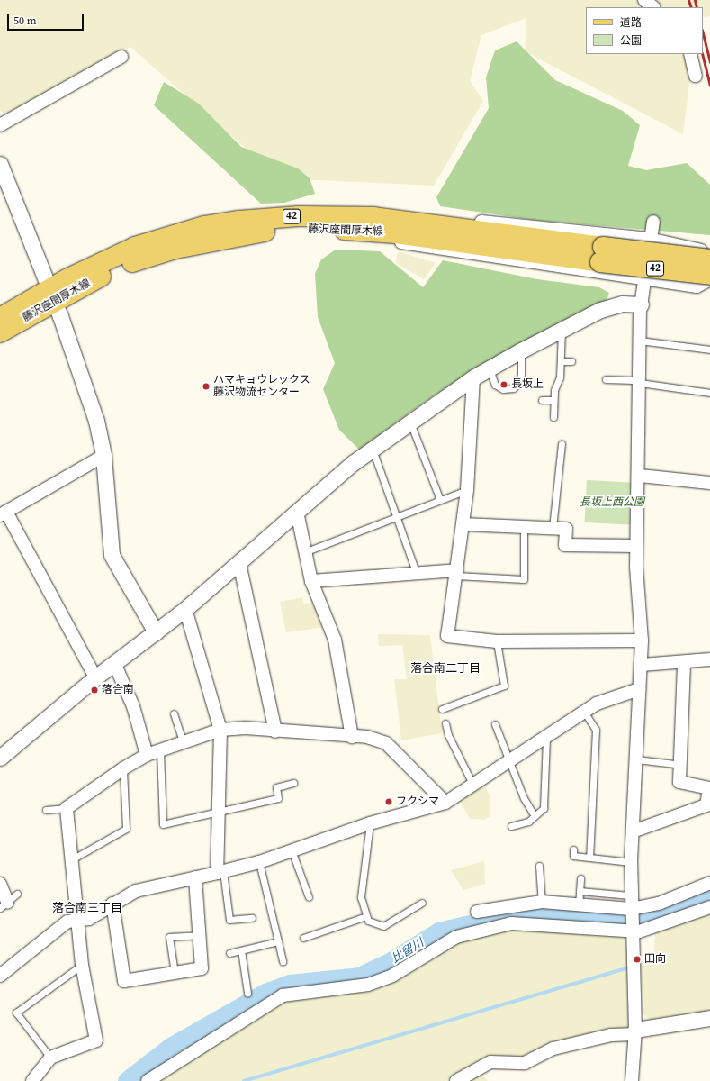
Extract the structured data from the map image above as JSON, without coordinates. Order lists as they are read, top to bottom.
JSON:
{
  "streets": {
    "main road": ["42", "藤沢座間厚木線"]
  },
  "districts": ["落合南二丁目", "落合南三丁目"],
  "water": ["比留川"],
  "parks": ["長坂上西公園"],
  "places": [
    "長坂上",
    "ハマキョウレックス 藤沢物流センター",
    "落合南",
    "フクシマ",
    "田向"
  ],
  "legend": ["道路", "公園"],
  "scale_bar": "50 m"
}
